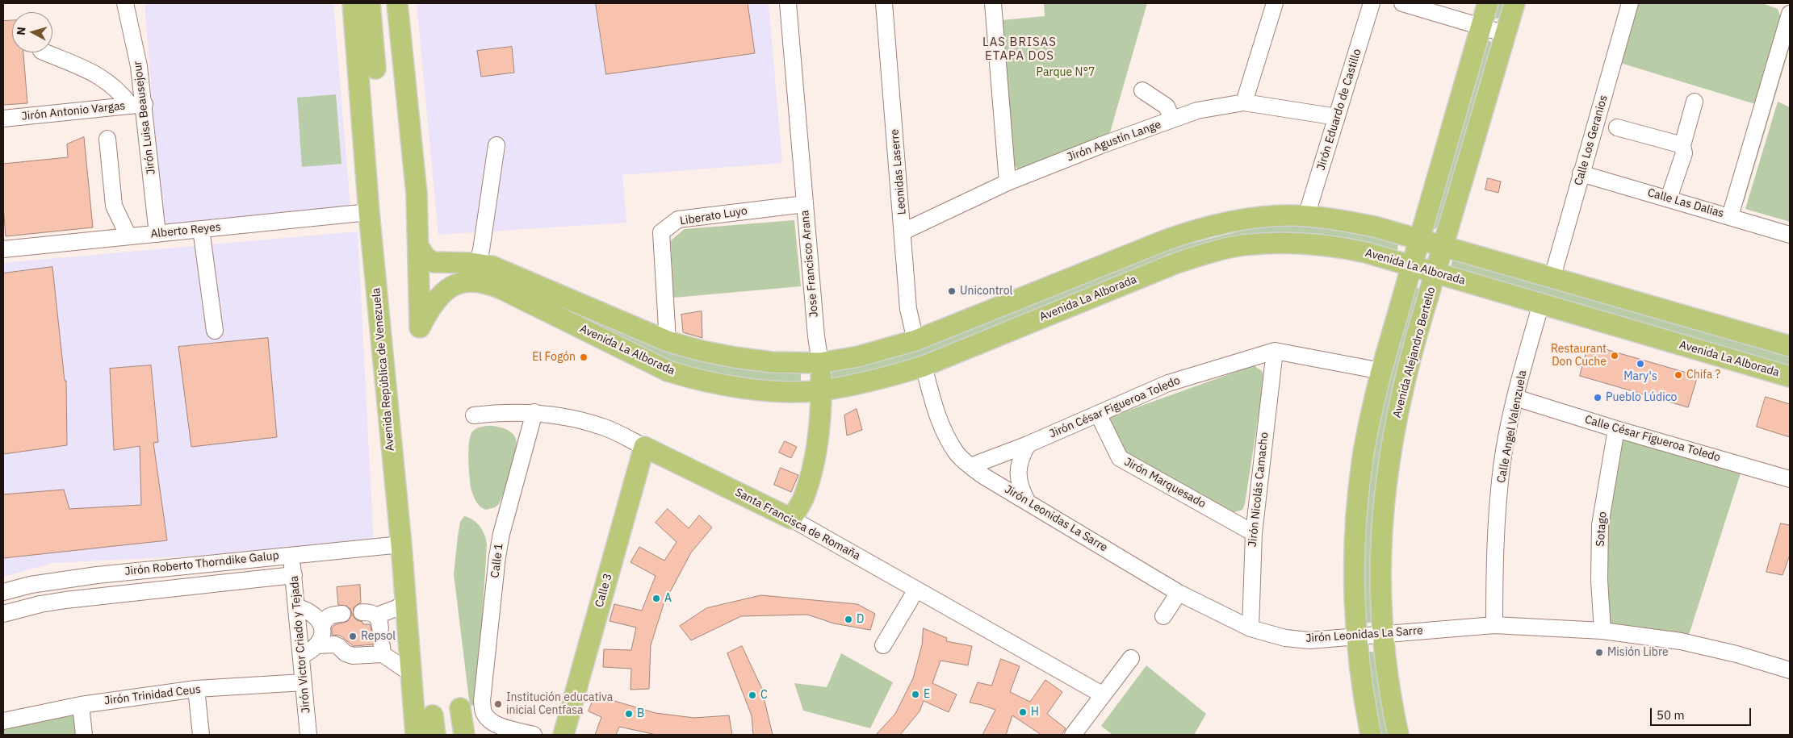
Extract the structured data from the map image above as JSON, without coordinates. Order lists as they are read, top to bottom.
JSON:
{
  "streets": {
    "main road": [
      "Jose Francisco Arana",
      "Avenida La Alborada",
      "Avenida Alejandro Bertello",
      "Avenida República de Venezuela",
      "Santa Francisca de Romaña",
      "Calle 3"
    ],
    "street": [
      "Jirón Eduardo de Castillo",
      "Jirón Antonio Vargas",
      "Jirón Luisa Beausejour",
      "Calle Los Geranios",
      "Jirón Agustín Lange",
      "Leonidas Laserre",
      "Calle Las Dalias",
      "Liberato Luyo",
      "Alberto Reyes",
      "Jirón César Figueroa Toledo",
      "Calle Angel Valenzuela",
      "Calle César Figueroa Toledo",
      "Jirón Marquesado",
      "Jirón Nicolás Camacho",
      "Jirón Leonidas La Sarre",
      "Sotago",
      "Calle 1",
      "Jirón Roberto Thorndike Galup",
      "Jirón Victor Criado y Tejada",
      "Jirón Trinidad Ceus"
    ]
  },
  "crossings": [
    ["Jirón Eduardo de Castillo", "Jirón Agustín Lange"],
    ["Jirón Eduardo de Castillo", "Avenida La Alborada"],
    ["Jirón Antonio Vargas", "Jirón Luisa Beausejour"],
    ["Jirón Luisa Beausejour", "Alberto Reyes"],
    ["Calle Los Geranios", "Calle Las Dalias"],
    ["Calle Los Geranios", "Avenida La Alborada"],
    ["Jirón Agustín Lange", "Leonidas Laserre"],
    ["Leonidas Laserre", "Avenida La Alborada"],
    ["Liberato Luyo", "Jose Francisco Arana"],
    ["Liberato Luyo", "Avenida La Alborada"],
    ["Alberto Reyes", "Avenida República de Venezuela"],
    ["Jose Francisco Arana", "Avenida La Alborada"],
    ["Jose Francisco Arana", "Santa Francisca de Romaña"],
    ["Avenida La Alborada", "Avenida Alejandro Bertello"],
    ["Avenida La Alborada", "Calle Angel Valenzuela"],
    ["Avenida La Alborada", "Jirón Leonidas La Sarre"],
    ["Avenida Alejandro Bertello", "Jirón Leonidas La Sarre"],
    ["Avenida República de Venezuela", "Jirón Roberto Thorndike Galup"],
    ["Jirón César Figueroa Toledo", "Jirón Marquesado"],
    ["Jirón César Figueroa Toledo", "Jirón Nicolás Camacho"],
    ["Jirón César Figueroa Toledo", "Jirón Leonidas La Sarre"],
    ["Calle Angel Valenzuela", "Calle César Figueroa Toledo"],
    ["Calle Angel Valenzuela", "Jirón Leonidas La Sarre"],
    ["Calle César Figueroa Toledo", "Sotago"],
    ["Jirón Marquesado", "Jirón Nicolás Camacho"],
    ["Jirón Nicolás Camacho", "Jirón Leonidas La Sarre"],
    ["Jirón Leonidas La Sarre", "Sotago"],
    ["Santa Francisca de Romaña", "Calle 1"],
    ["Santa Francisca de Romaña", "Calle 3"],
    ["Jirón Roberto Thorndike Galup", "Jirón Victor Criado y Tejada"],
    ["Jirón Victor Criado y Tejada", "Jirón Trinidad Ceus"]
  ],
  "districts": ["LAS BRISAS ETAPA DOS"],
  "parks": ["Parque N°7"],
  "places": [
    "Unicontrol",
    "Restaurant Don Cuche",
    "El Fogón",
    "Mary's",
    "Chifa ?",
    "Pueblo Lúdico",
    "A",
    "D",
    "Repsol",
    "Misión Libre",
    "E",
    "C",
    "Institución educativa inicial Centfasa",
    "H",
    "B"
  ],
  "scale_bar": "50 m",
  "north": "left"
}
